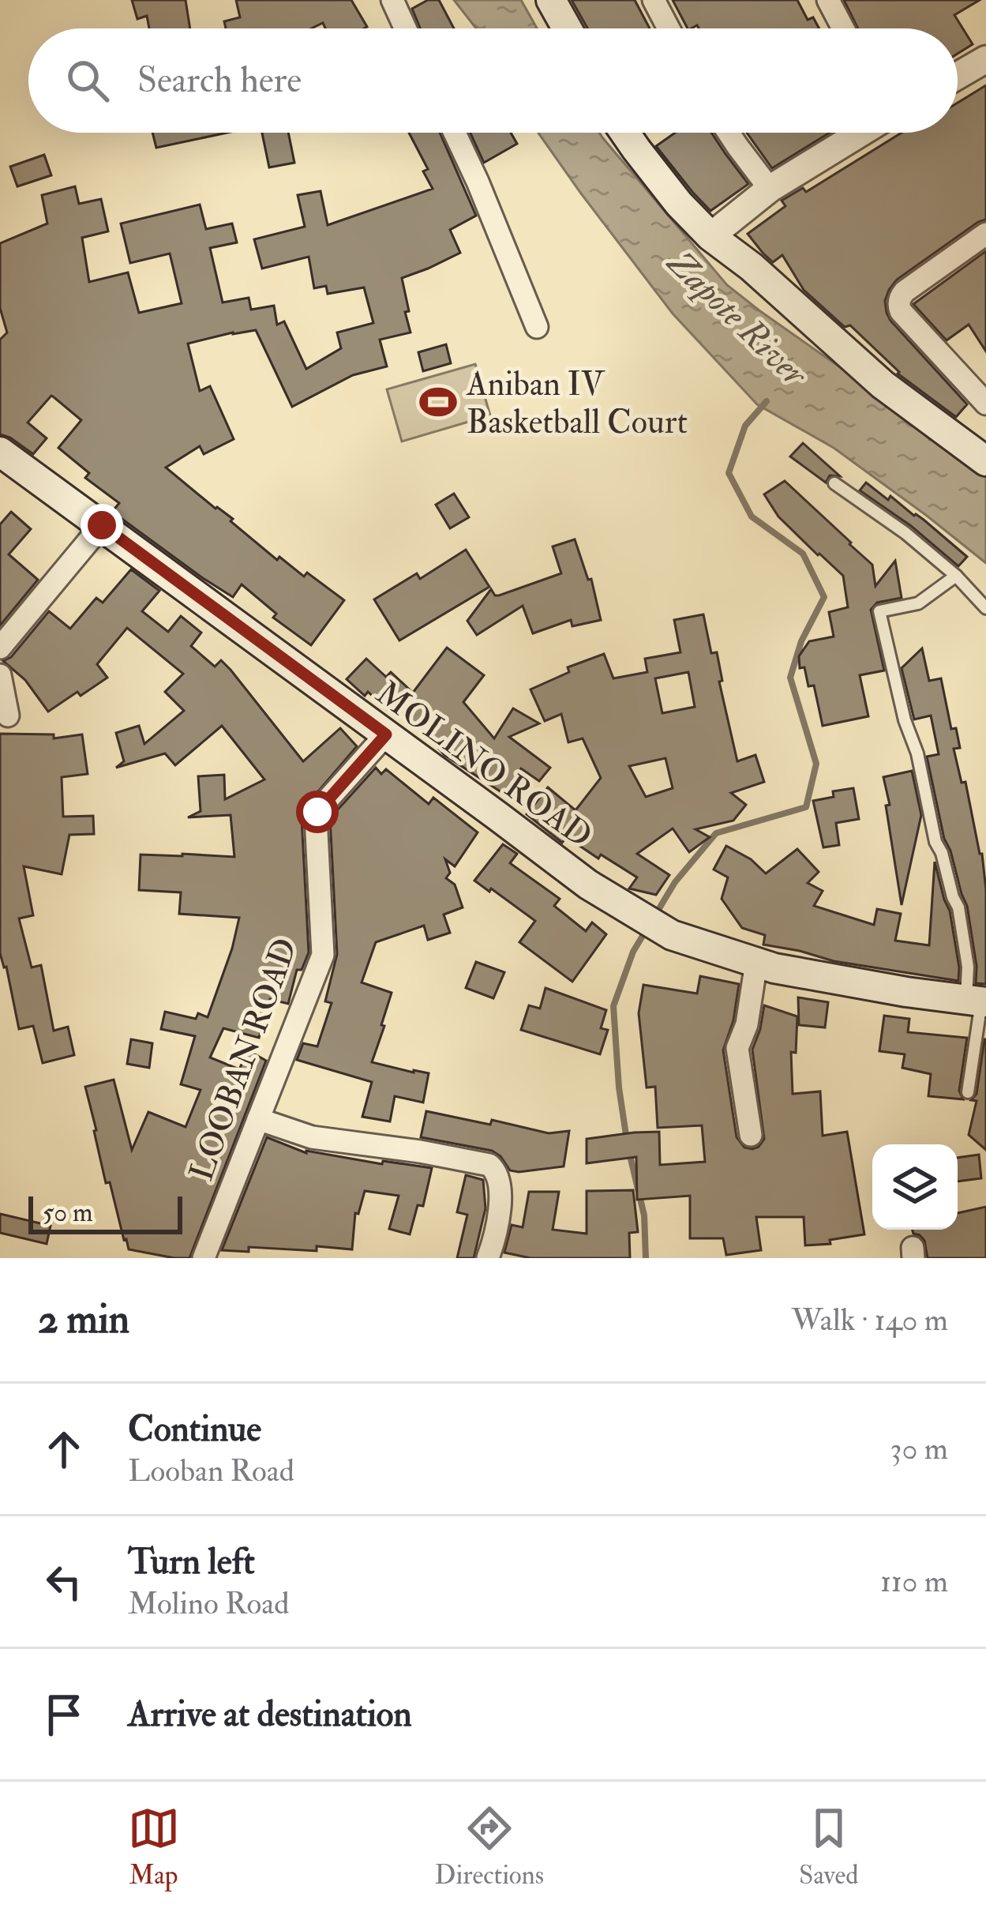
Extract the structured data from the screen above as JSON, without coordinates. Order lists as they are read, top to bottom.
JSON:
{
  "streets": {
    "main road": ["MOLINO ROAD"],
    "street": ["LOOBAN ROAD"]
  },
  "crossings": [
    ["MOLINO ROAD", "LOOBAN ROAD"]
  ],
  "water": ["Zapote River"],
  "places": {
    "sports": ["Aniban IV Basketball Court"]
  },
  "scale_bar": "50 m",
  "page": {
    "search": "Search here",
    "scale": "50 m",
    "heading": ["2 min", "Walk · 140 m"],
    "list": [
      ["Continue", "Looban Road", "30 m"],
      ["Turn left", "Molino Road", "110 m"],
      "Arrive at destination"
    ],
    "nav": ["Map", "Directions", "Saved"]
  }
}
